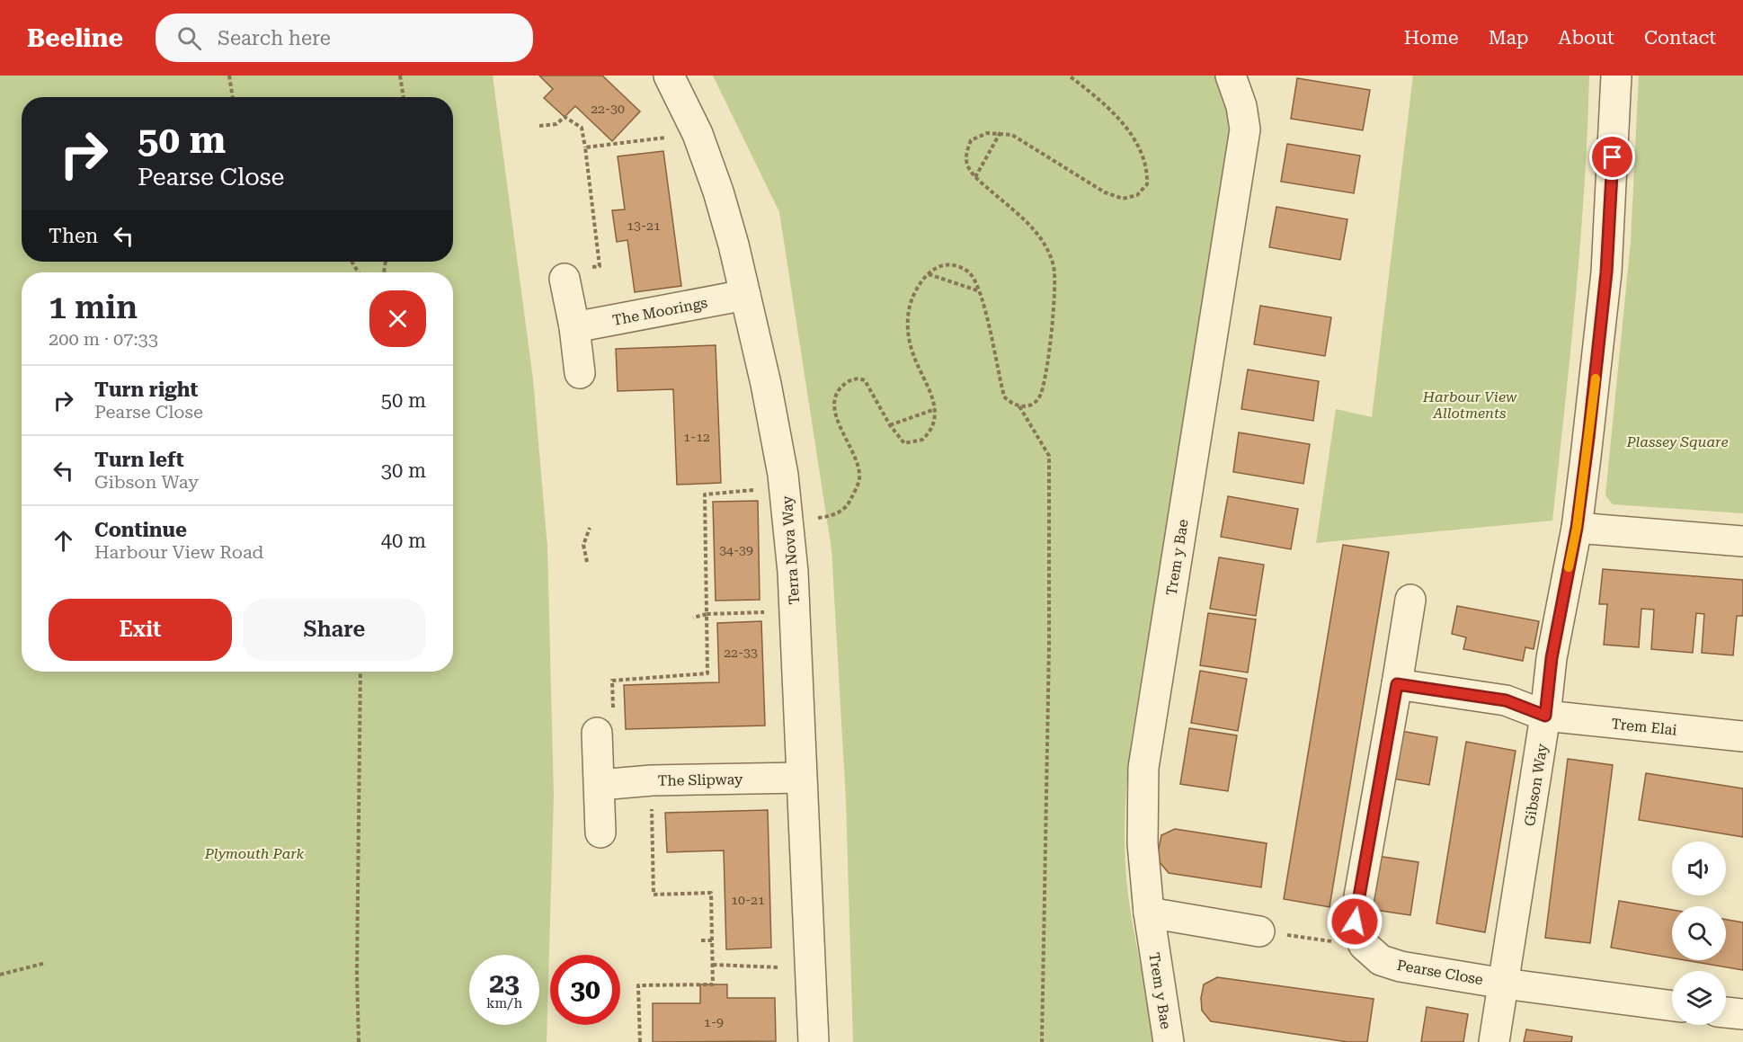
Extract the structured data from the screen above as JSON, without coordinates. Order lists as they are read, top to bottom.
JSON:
{
  "streets": {
    "street": [
      "The Moorings",
      "Terra Nova Way",
      "Trem y Bae",
      "Trem Elai",
      "The Slipway",
      "Gibson Way",
      "Pearse Close"
    ]
  },
  "crossings": [
    ["The Moorings", "Terra Nova Way"],
    ["Terra Nova Way", "The Slipway"],
    ["Trem Elai", "Gibson Way"],
    ["Gibson Way", "Pearse Close"]
  ],
  "parks": ["Harbour View Allotments", "Plassey Square", "Plymouth Park"],
  "house_numbers": [
    "22-30",
    "13-21",
    "1-12",
    "34-39",
    "22-33",
    "10-21",
    "1-9"
  ],
  "page": {
    "header": "Beeline",
    "search": "Search here",
    "nav": [
      "Home",
      "Map",
      "About",
      "Contact"
    ],
    "turn": ["50 m", "Pearse Close"],
    "then": "Then",
    "heading": ["1 min", "200 m · 07:33"],
    "list": [
      {
        "name": "Turn right",
        "note": "Pearse Close",
        "value": "50 m"
      },
      {
        "name": "Turn left",
        "note": "Gibson Way",
        "value": "30 m"
      },
      {
        "name": "Continue",
        "note": "Harbour View Road",
        "value": "40 m"
      }
    ],
    "buttons": ["Exit", "Share"],
    "speed": "23 km/h",
    "limit": "30"
  }
}
